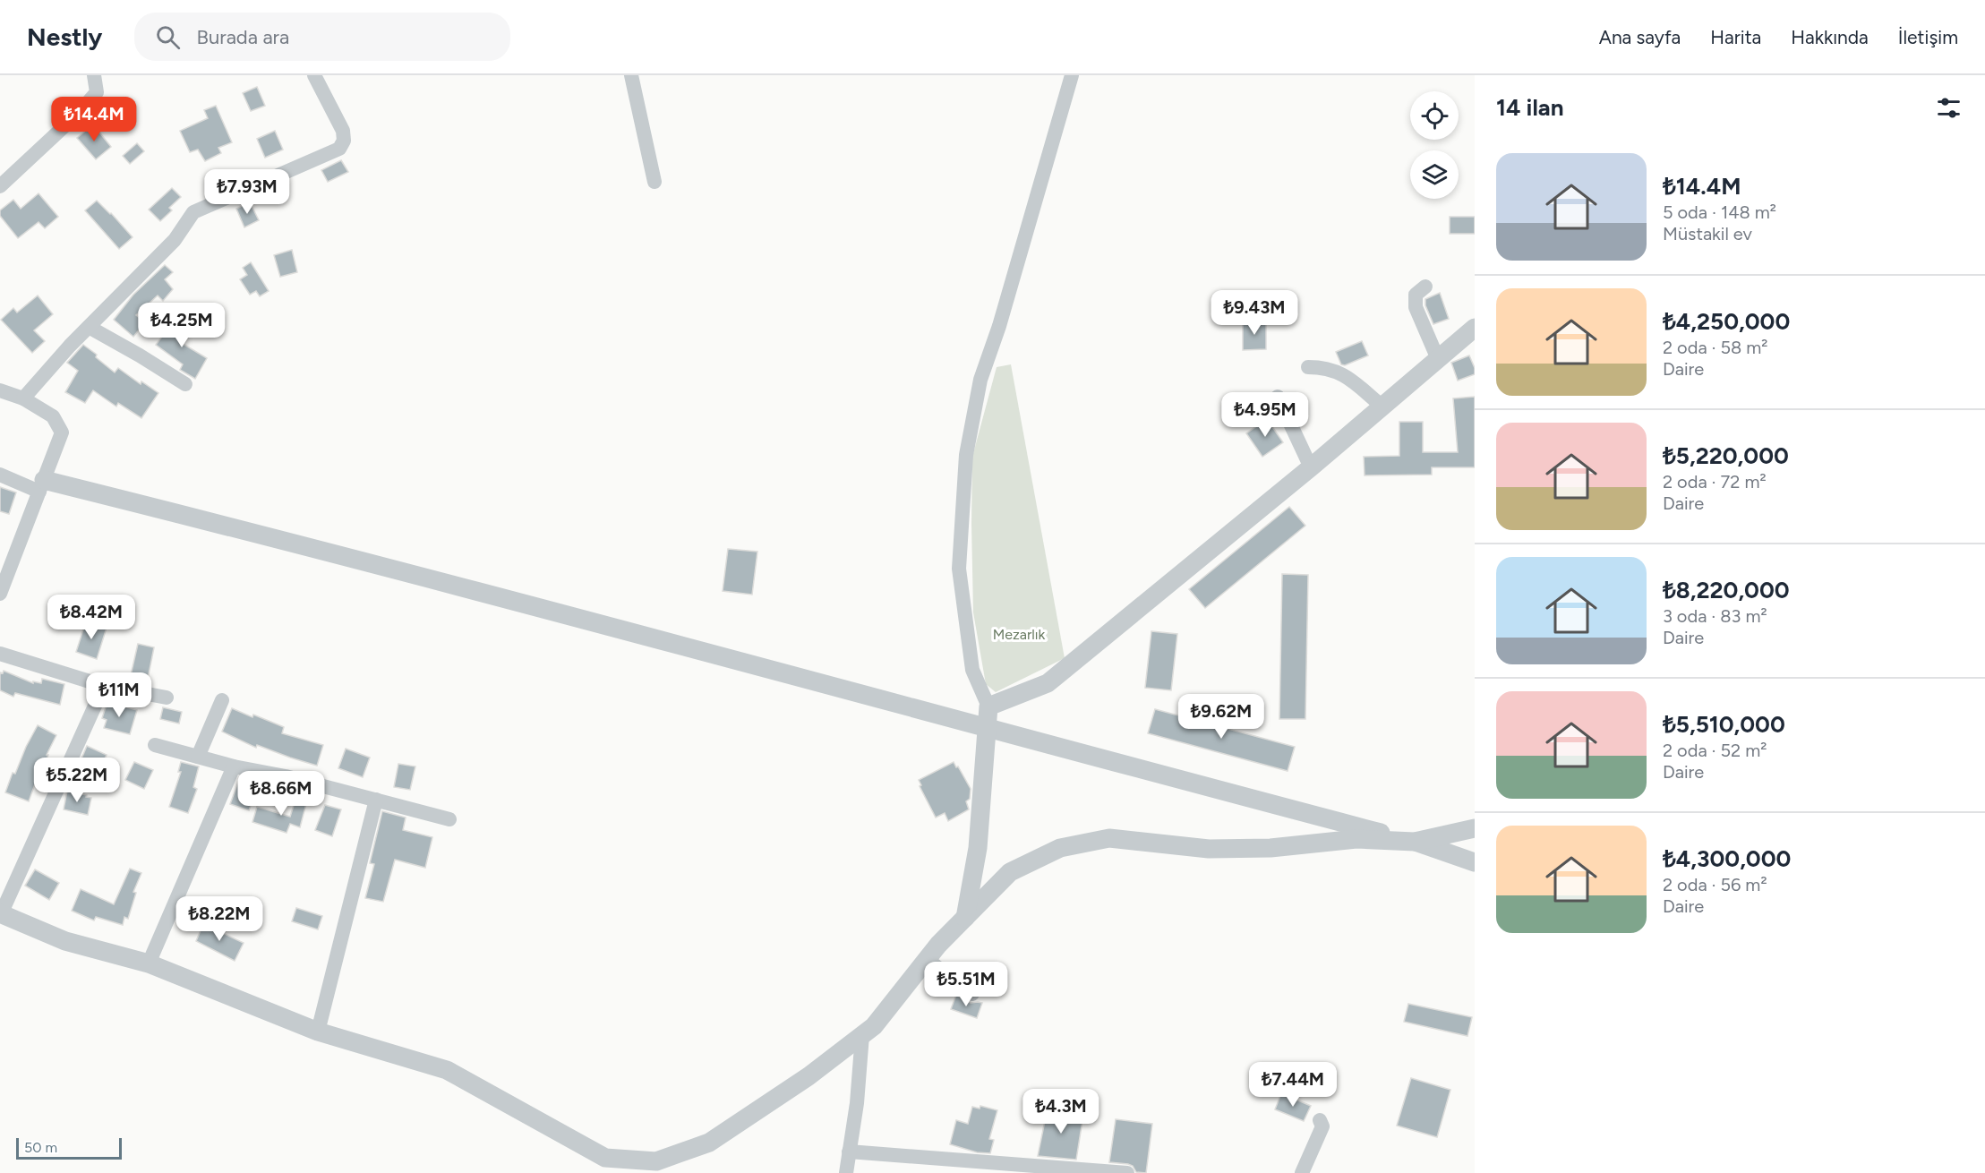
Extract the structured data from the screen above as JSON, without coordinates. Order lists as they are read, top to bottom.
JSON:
{
  "parks": ["Mezarlık"],
  "scale_bar": "50 m",
  "page": {
    "header": "Nestly",
    "search": "Burada ara",
    "nav": [
      "Ana sayfa",
      "Harita",
      "Hakkında",
      "İletişim"
    ],
    "heading": "14 ilan",
    "price": [
      "₺14.4M",
      "₺7.93M",
      "₺9.43M",
      "₺4.25M",
      "₺4.95M",
      "₺8.42M",
      "₺11M",
      "₺9.62M",
      "₺5.22M",
      "₺8.66M",
      "₺8.22M",
      "₺5.51M",
      "₺7.44M",
      "₺4.3M"
    ],
    "list": [
      {
        "name": "₺14.4M",
        "note": "5 oda · 148 m² · Müstakil ev"
      },
      {
        "name": "₺4,250,000",
        "note": "2 oda · 58 m² · Daire"
      },
      {
        "name": "₺5,220,000",
        "note": "2 oda · 72 m² · Daire"
      },
      {
        "name": "₺8,220,000",
        "note": "3 oda · 83 m² · Daire"
      },
      {
        "name": "₺5,510,000",
        "note": "2 oda · 52 m² · Daire"
      },
      {
        "name": "₺4,300,000",
        "note": "2 oda · 56 m² · Daire"
      }
    ],
    "scale": "50 m"
  }
}
